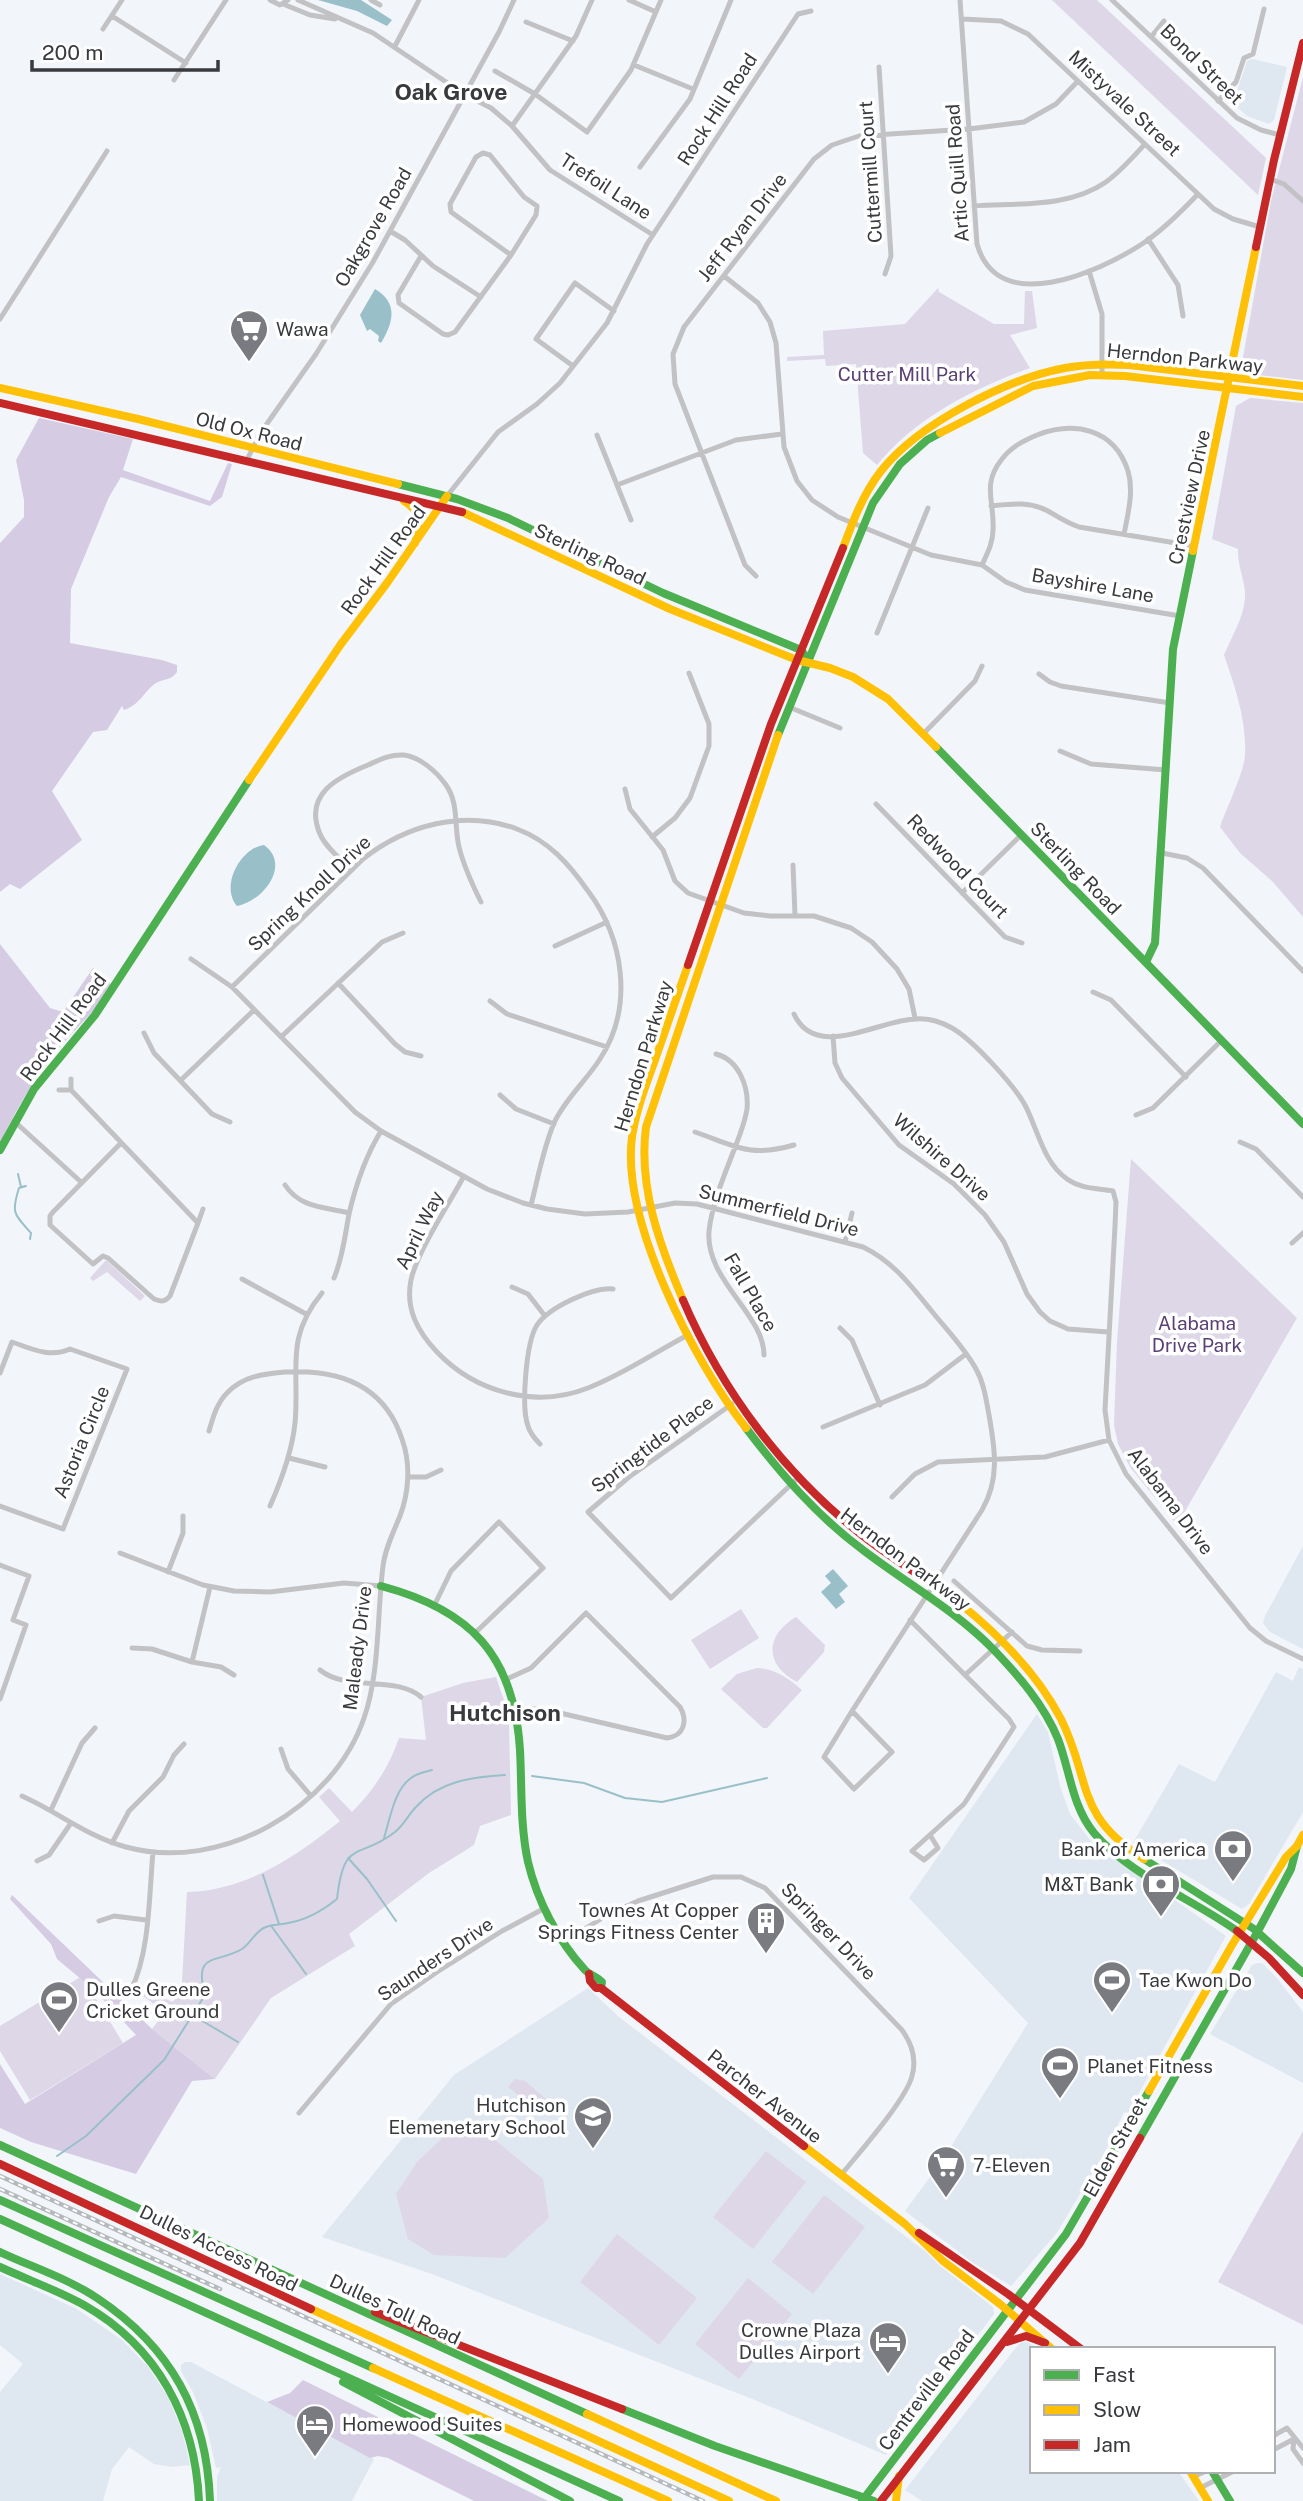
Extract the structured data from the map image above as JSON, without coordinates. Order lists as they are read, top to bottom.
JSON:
{
  "streets": {
    "main road": [
      "Rock Hill Road",
      "Herndon Parkway",
      "Old Ox Road",
      "Crestview Drive",
      "Sterling Road",
      "Parcher Avenue",
      "Elden Street",
      "Dulles Access Road",
      "Dulles Toll Road",
      "Centreville Road"
    ],
    "street": [
      "Bond Street",
      "Mistyvale Street",
      "Cuttermill Court",
      "Artic Quill Road",
      "Trefoil Lane",
      "Oakgrove Road",
      "Jeff Ryan Drive",
      "Bayshire Lane",
      "Redwood Court",
      "Spring Knoll Drive",
      "Wilshire Drive",
      "Summerfield Drive",
      "April Way",
      "Fall Place",
      "Astoria Circle",
      "Springtide Place",
      "Alabama Drive",
      "Maleady Drive",
      "Springer Drive",
      "Saunders Drive"
    ]
  },
  "crossings": [
    ["Bond Street", "Crestview Drive"],
    ["Mistyvale Street", "Artic Quill Road"],
    ["Mistyvale Street", "Jeff Ryan Drive"],
    ["Mistyvale Street", "Crestview Drive"],
    ["Rock Hill Road", "Trefoil Lane"],
    ["Rock Hill Road", "Old Ox Road"],
    ["Cuttermill Court", "Jeff Ryan Drive"],
    ["Artic Quill Road", "Jeff Ryan Drive"],
    ["Trefoil Lane", "Oakgrove Road"],
    ["Oakgrove Road", "Old Ox Road"],
    ["Jeff Ryan Drive", "Bayshire Lane"],
    ["Herndon Parkway", "Crestview Drive"],
    ["Herndon Parkway", "Sterling Road"],
    ["Herndon Parkway", "Bayshire Lane"],
    ["Herndon Parkway", "Summerfield Drive"],
    ["Herndon Parkway", "April Way"],
    ["Herndon Parkway", "Springtide Place"],
    ["Herndon Parkway", "Elden Street"],
    ["Old Ox Road", "Sterling Road"],
    ["Crestview Drive", "Sterling Road"],
    ["Crestview Drive", "Bayshire Lane"],
    ["Spring Knoll Drive", "Summerfield Drive"],
    ["Wilshire Drive", "Alabama Drive"],
    ["Summerfield Drive", "April Way"],
    ["Summerfield Drive", "Fall Place"],
    ["Maleady Drive", "Parcher Avenue"],
    ["Springer Drive", "Parcher Avenue"],
    ["Saunders Drive", "Parcher Avenue"],
    ["Parcher Avenue", "Elden Street"],
    ["Parcher Avenue", "Centreville Road"],
    ["Elden Street", "Centreville Road"]
  ],
  "districts": ["Oak Grove", "Hutchison"],
  "parks": ["Cutter Mill Park", "Alabama Drive Park"],
  "places": {
    "supermarket": ["Wawa", "7-Eleven"],
    "bank": ["Bank of America", "M&T Bank"],
    "building": ["Townes At Copper Springs Fitness Center"],
    "sports": ["Tae Kwon Do", "Dulles Greene Cricket Ground", "Planet Fitness"],
    "school or university": ["Hutchison Elemenetary School"],
    "hotel": ["Crowne Plaza Dulles Airport", "Homewood Suites"]
  },
  "legend": ["Fast", "Slow", "Jam"],
  "scale_bar": "200 m"
}
